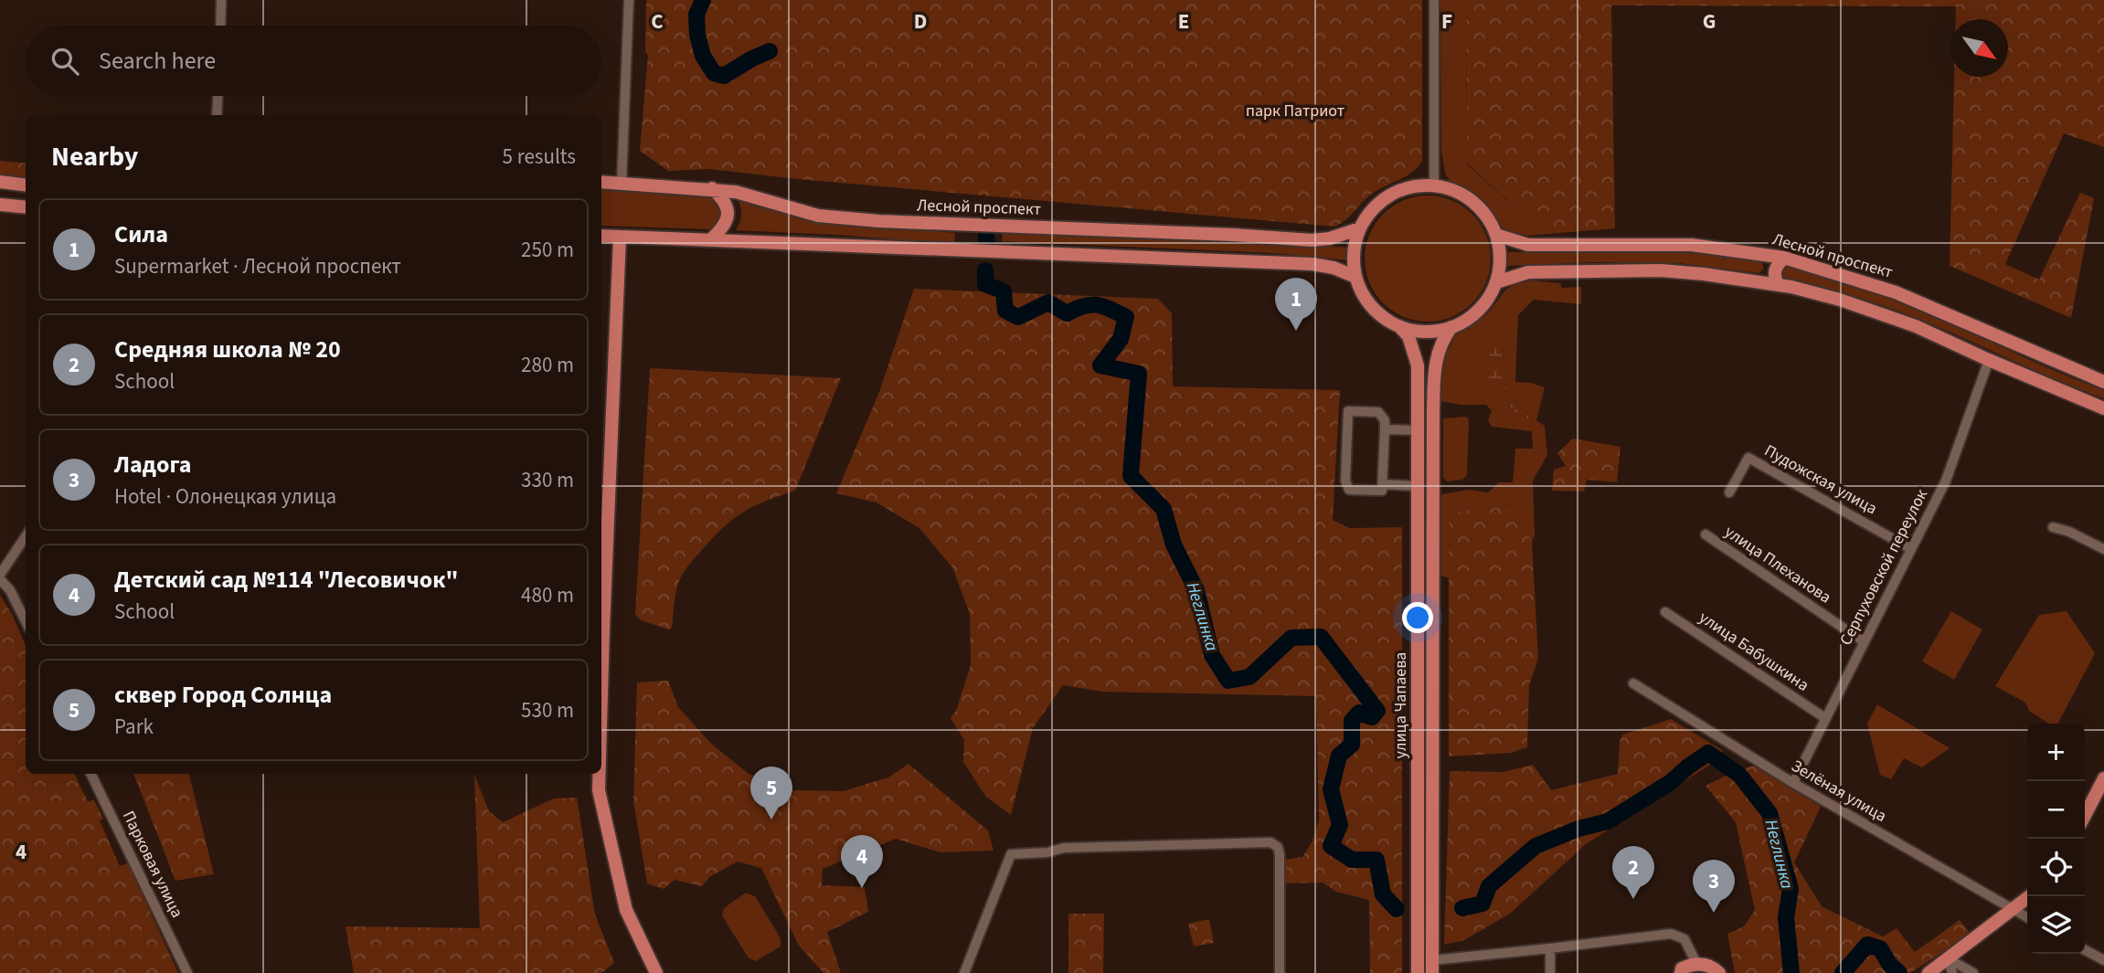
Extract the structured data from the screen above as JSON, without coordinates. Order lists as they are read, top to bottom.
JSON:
{
  "streets": {
    "main road": ["Лесной проспект", "улица Чапаева"],
    "street": [
      "Пудожская улица",
      "улица Плеханова",
      "Серпуховской переулок",
      "улица Бабушкина",
      "Зелёная улица",
      "Парковая улица"
    ]
  },
  "crossings": [
    ["Лесной проспект", "улица Чапаева"],
    ["Пудожская улица", "Серпуховской переулок"],
    ["улица Плеханова", "Серпуховской переулок"],
    ["Серпуховской переулок", "улица Бабушкина"],
    ["Серпуховской переулок", "Зелёная улица"]
  ],
  "water": ["Неглинка"],
  "parks": ["парк Патриот"],
  "north": "bottom right",
  "page": {
    "search": "Search here",
    "heading": ["Nearby", "5 results"],
    "list": [
      {
        "mark": "1",
        "name": "Сила",
        "note": "Supermarket · Лесной проспект",
        "value": "250 m"
      },
      {
        "mark": "2",
        "name": "Средняя школа № 20",
        "note": "School",
        "value": "280 m"
      },
      {
        "mark": "3",
        "name": "Ладога",
        "note": "Hotel · Олонецкая улица",
        "value": "330 m"
      },
      {
        "mark": "4",
        "name": "Детский сад №114 \"Лесовичок\"",
        "note": "School",
        "value": "480 m"
      },
      {
        "mark": "5",
        "name": "сквер Город Солнца",
        "note": "Park",
        "value": "530 m"
      }
    ],
    "pins": [
      "1",
      "5",
      "4",
      "2",
      "3"
    ],
    "map_buttons": ["+", "−"]
  },
  "grid": {
    "columns": [
      "C",
      "D",
      "E",
      "F",
      "G"
    ],
    "rows": ["4"]
  }
}
